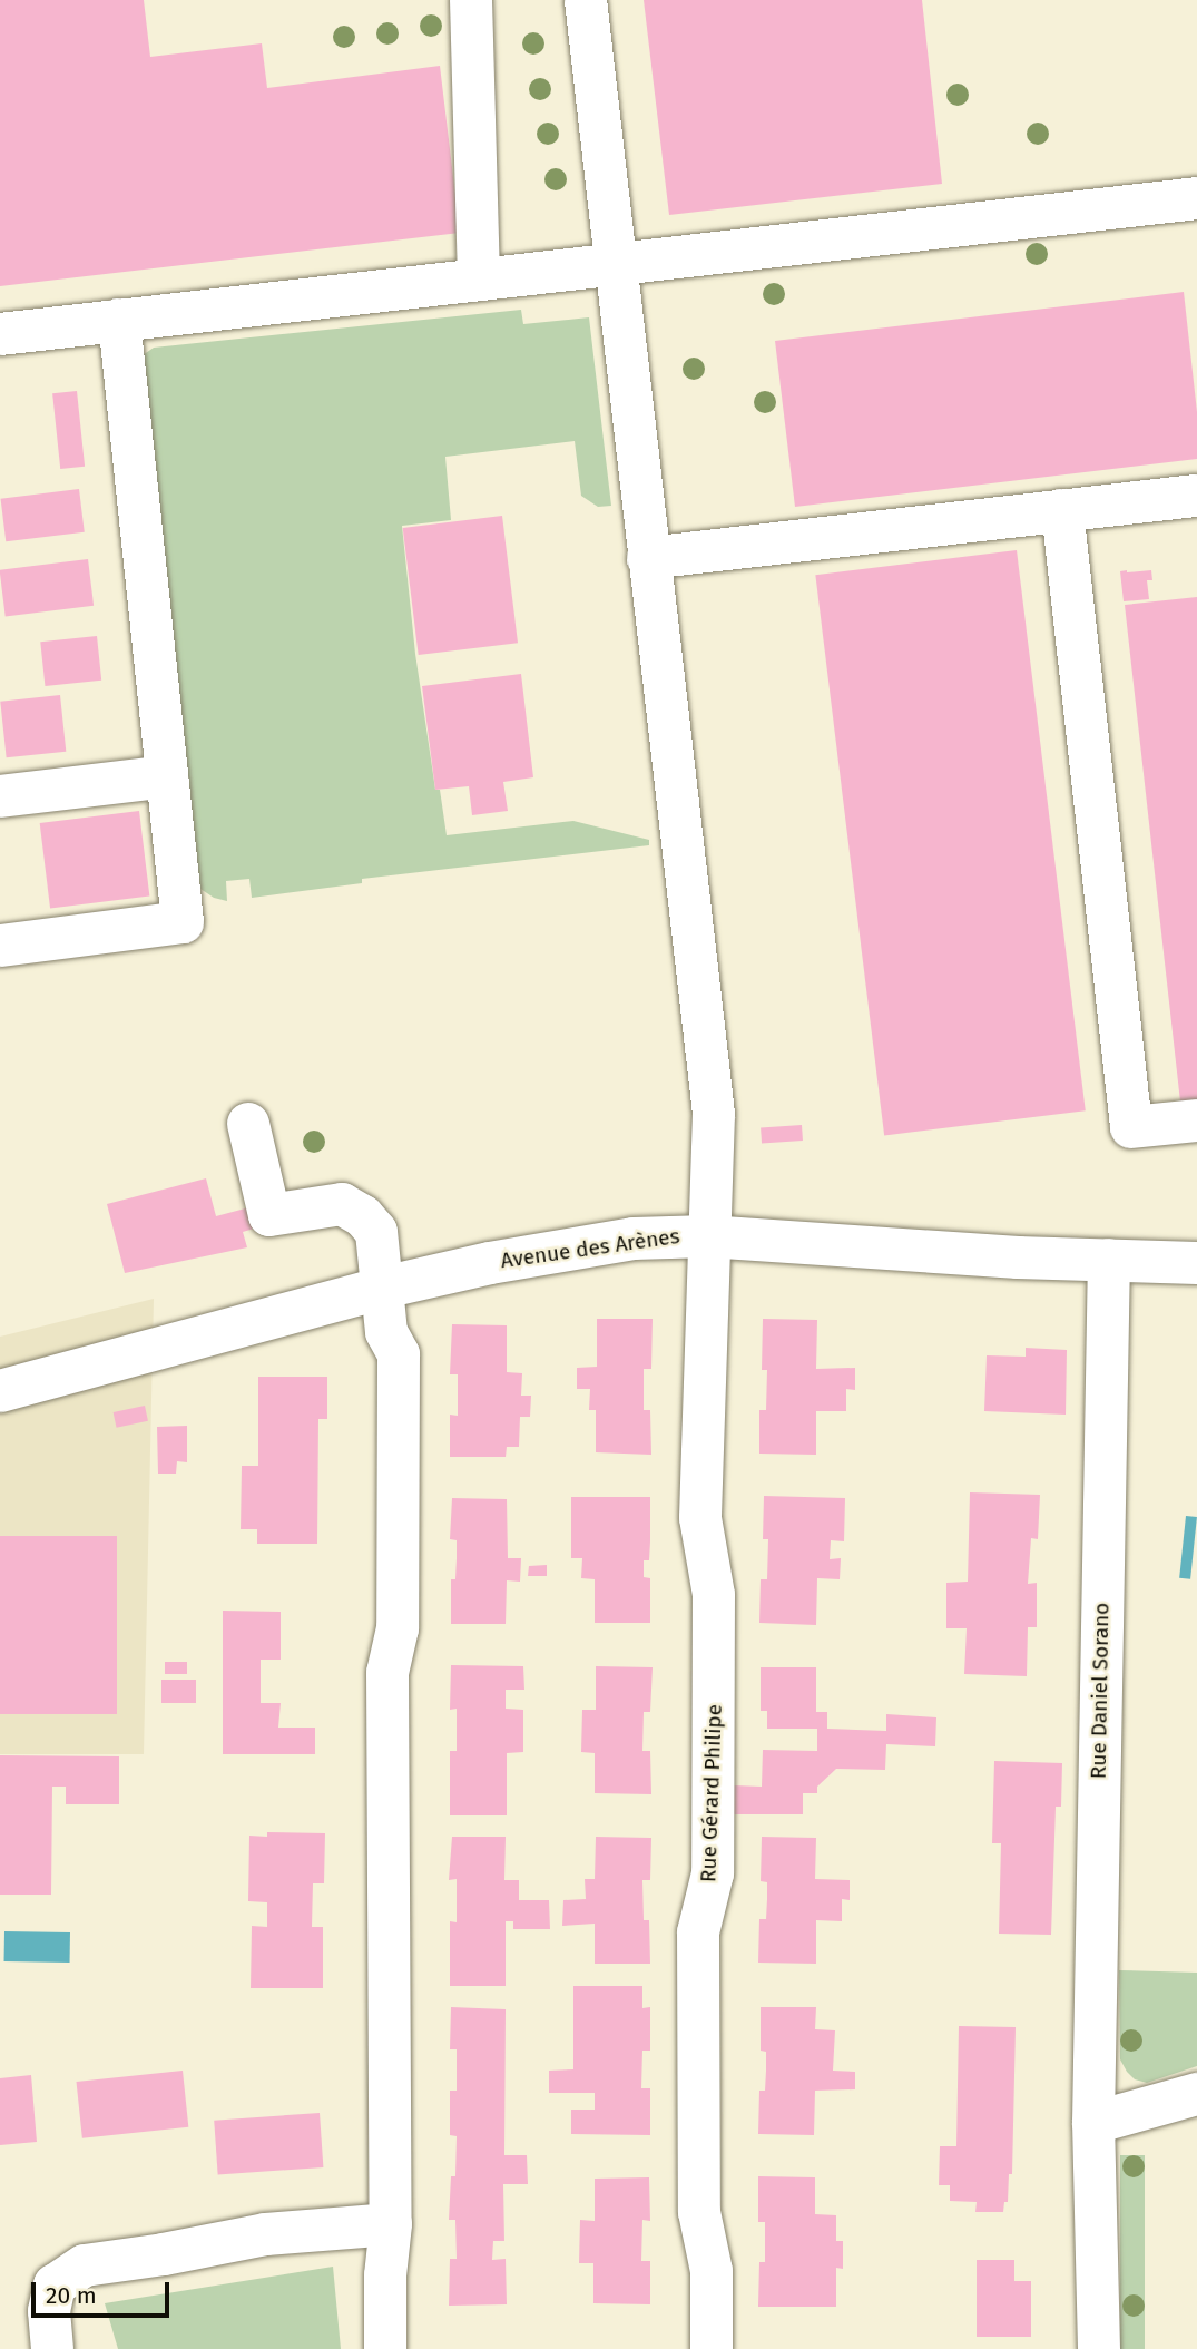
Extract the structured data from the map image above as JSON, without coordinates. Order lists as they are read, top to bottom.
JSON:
{
  "streets": {
    "street": ["Avenue des Arènes", "Rue Daniel Sorano", "Rue Gérard Philipe"]
  },
  "crossings": [
    ["Avenue des Arènes", "Rue Daniel Sorano"],
    ["Avenue des Arènes", "Rue Gérard Philipe"]
  ],
  "scale_bar": "20 m"
}
